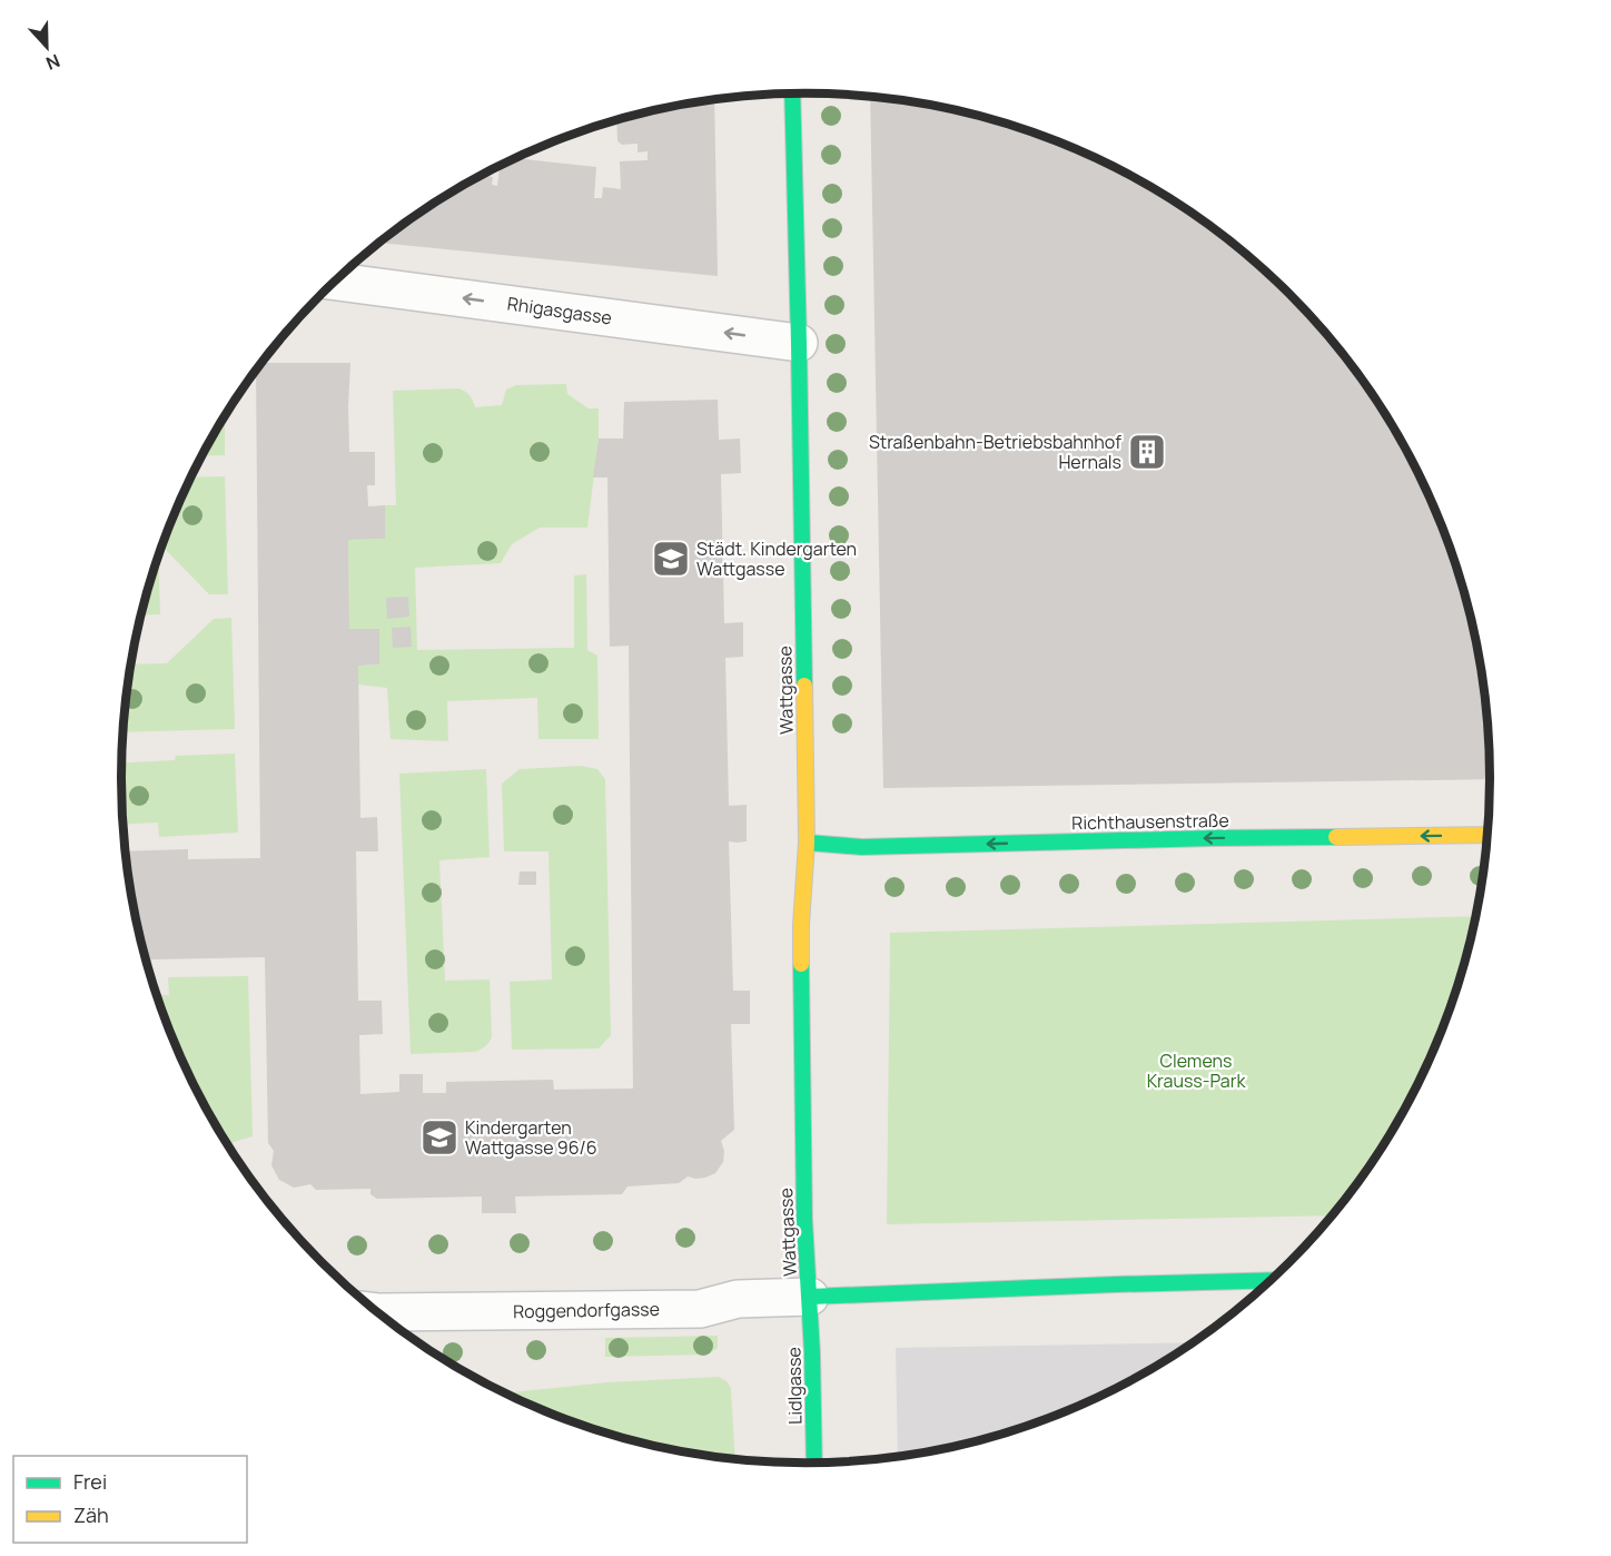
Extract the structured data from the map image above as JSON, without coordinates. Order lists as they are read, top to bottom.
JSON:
{
  "streets": {
    "main road": ["Wattgasse", "Richthausenstraße", "Lidlgasse"],
    "street": ["Rhigasgasse", "Roggendorfgasse"]
  },
  "crossings": [
    ["Rhigasgasse", "Wattgasse"],
    ["Wattgasse", "Richthausenstraße"],
    ["Wattgasse", "Roggendorfgasse"],
    ["Wattgasse", "Lidlgasse"],
    ["Roggendorfgasse", "Lidlgasse"]
  ],
  "one_way": ["Rhigasgasse", "Richthausenstraße"],
  "parks": ["Clemens Krauss-Park"],
  "places": {
    "building": ["Straßenbahn-Betriebsbahnhof Hernals"],
    "school or university": ["Städt. Kindergarten Wattgasse", "Kindergarten Wattgasse 96/6"]
  },
  "legend": ["Frei", "Zäh"],
  "north": "bottom"
}
